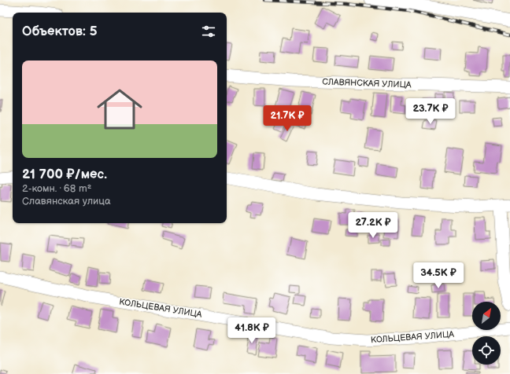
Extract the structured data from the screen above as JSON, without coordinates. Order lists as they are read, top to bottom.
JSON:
{
  "streets": {
    "street": ["СЛАВЯНСКАЯ УЛИЦА", "КОЛЬЦЕВАЯ УЛИЦА"]
  },
  "north": "top right",
  "page": {
    "heading": "Объектов: 5",
    "list": [
      {
        "name": "21 700 ₽/мес.",
        "note": "2-комн. · 68 m² · Славянская улица"
      }
    ],
    "price": [
      "23.7K ₽",
      "21.7K ₽",
      "27.2K ₽",
      "34.5K ₽",
      "41.8K ₽"
    ]
  }
}
